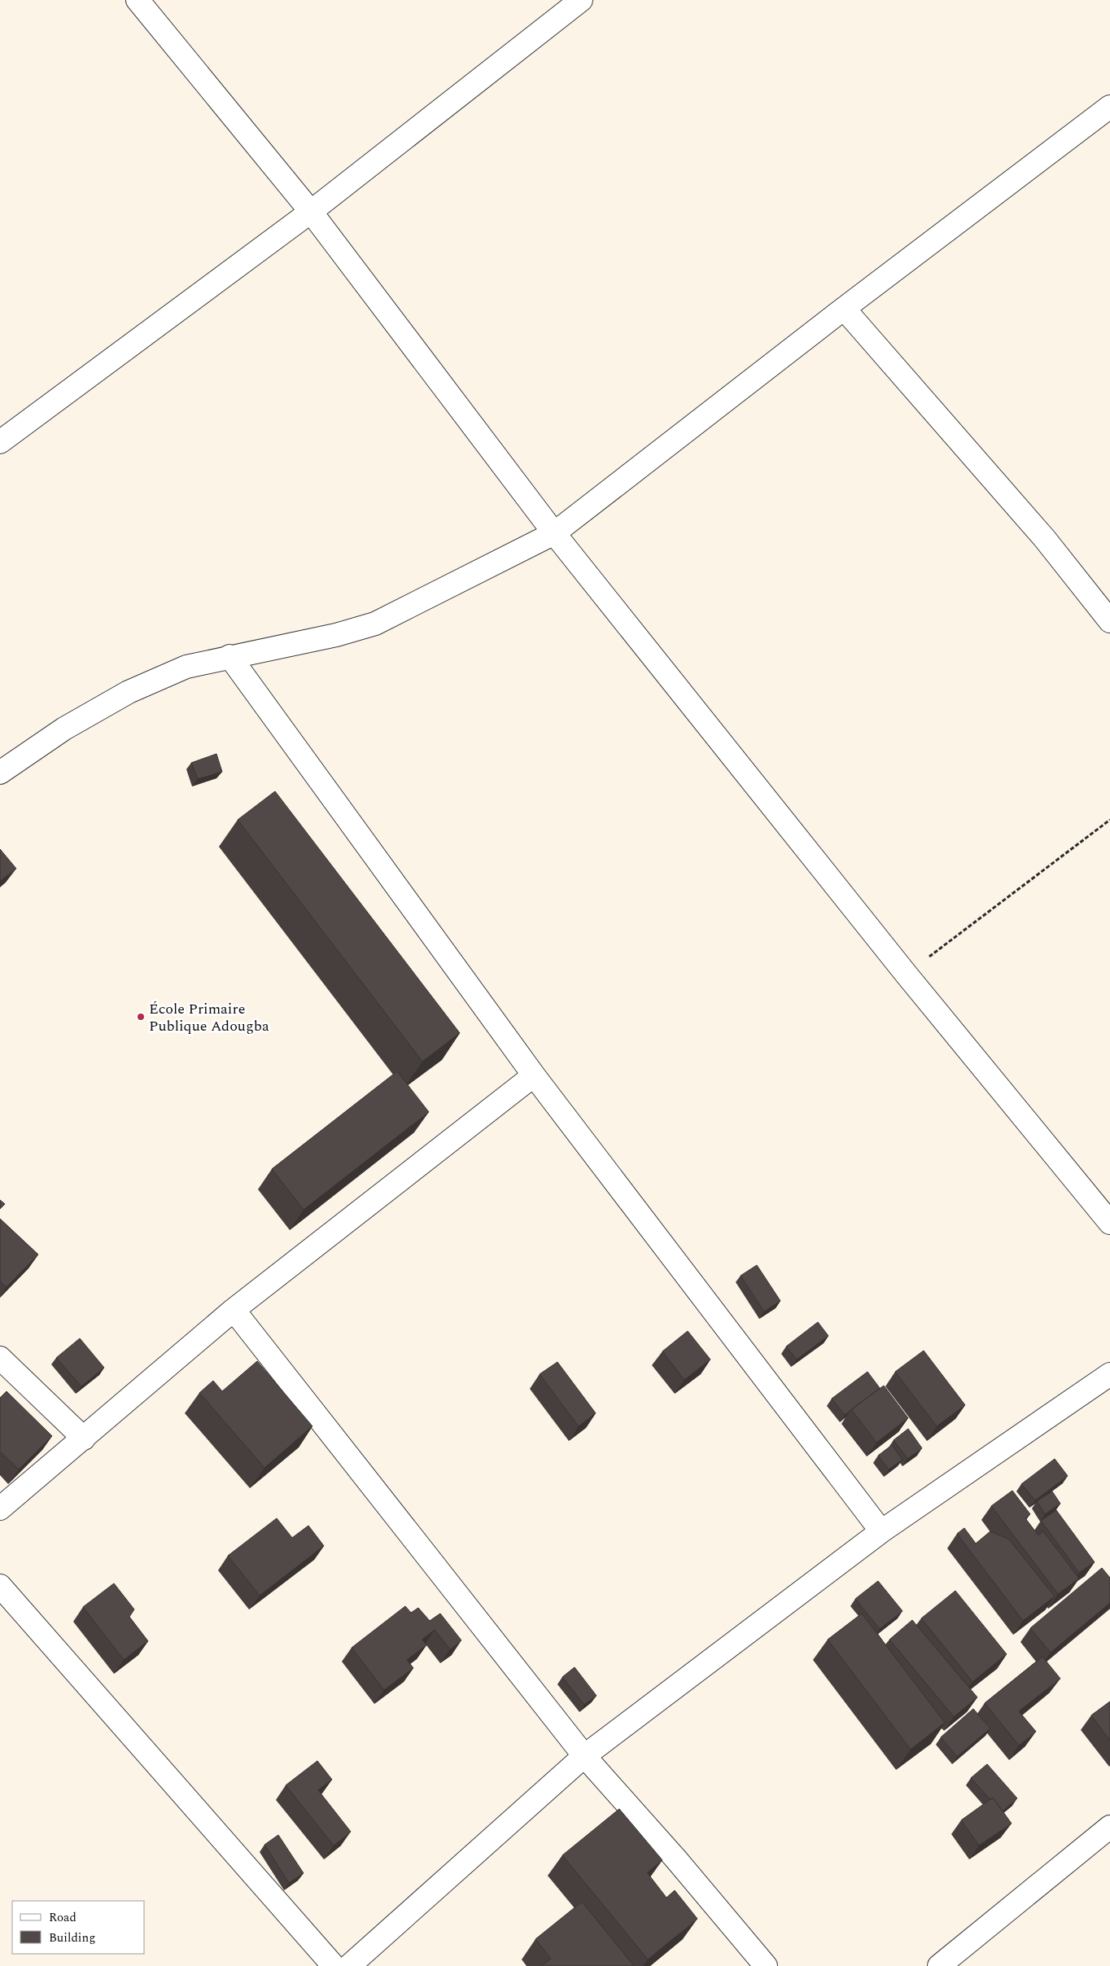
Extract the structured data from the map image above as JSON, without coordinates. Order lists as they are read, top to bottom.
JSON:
{
  "places": ["École Primaire Publique Adougba"],
  "legend": ["Road", "Building"]
}
